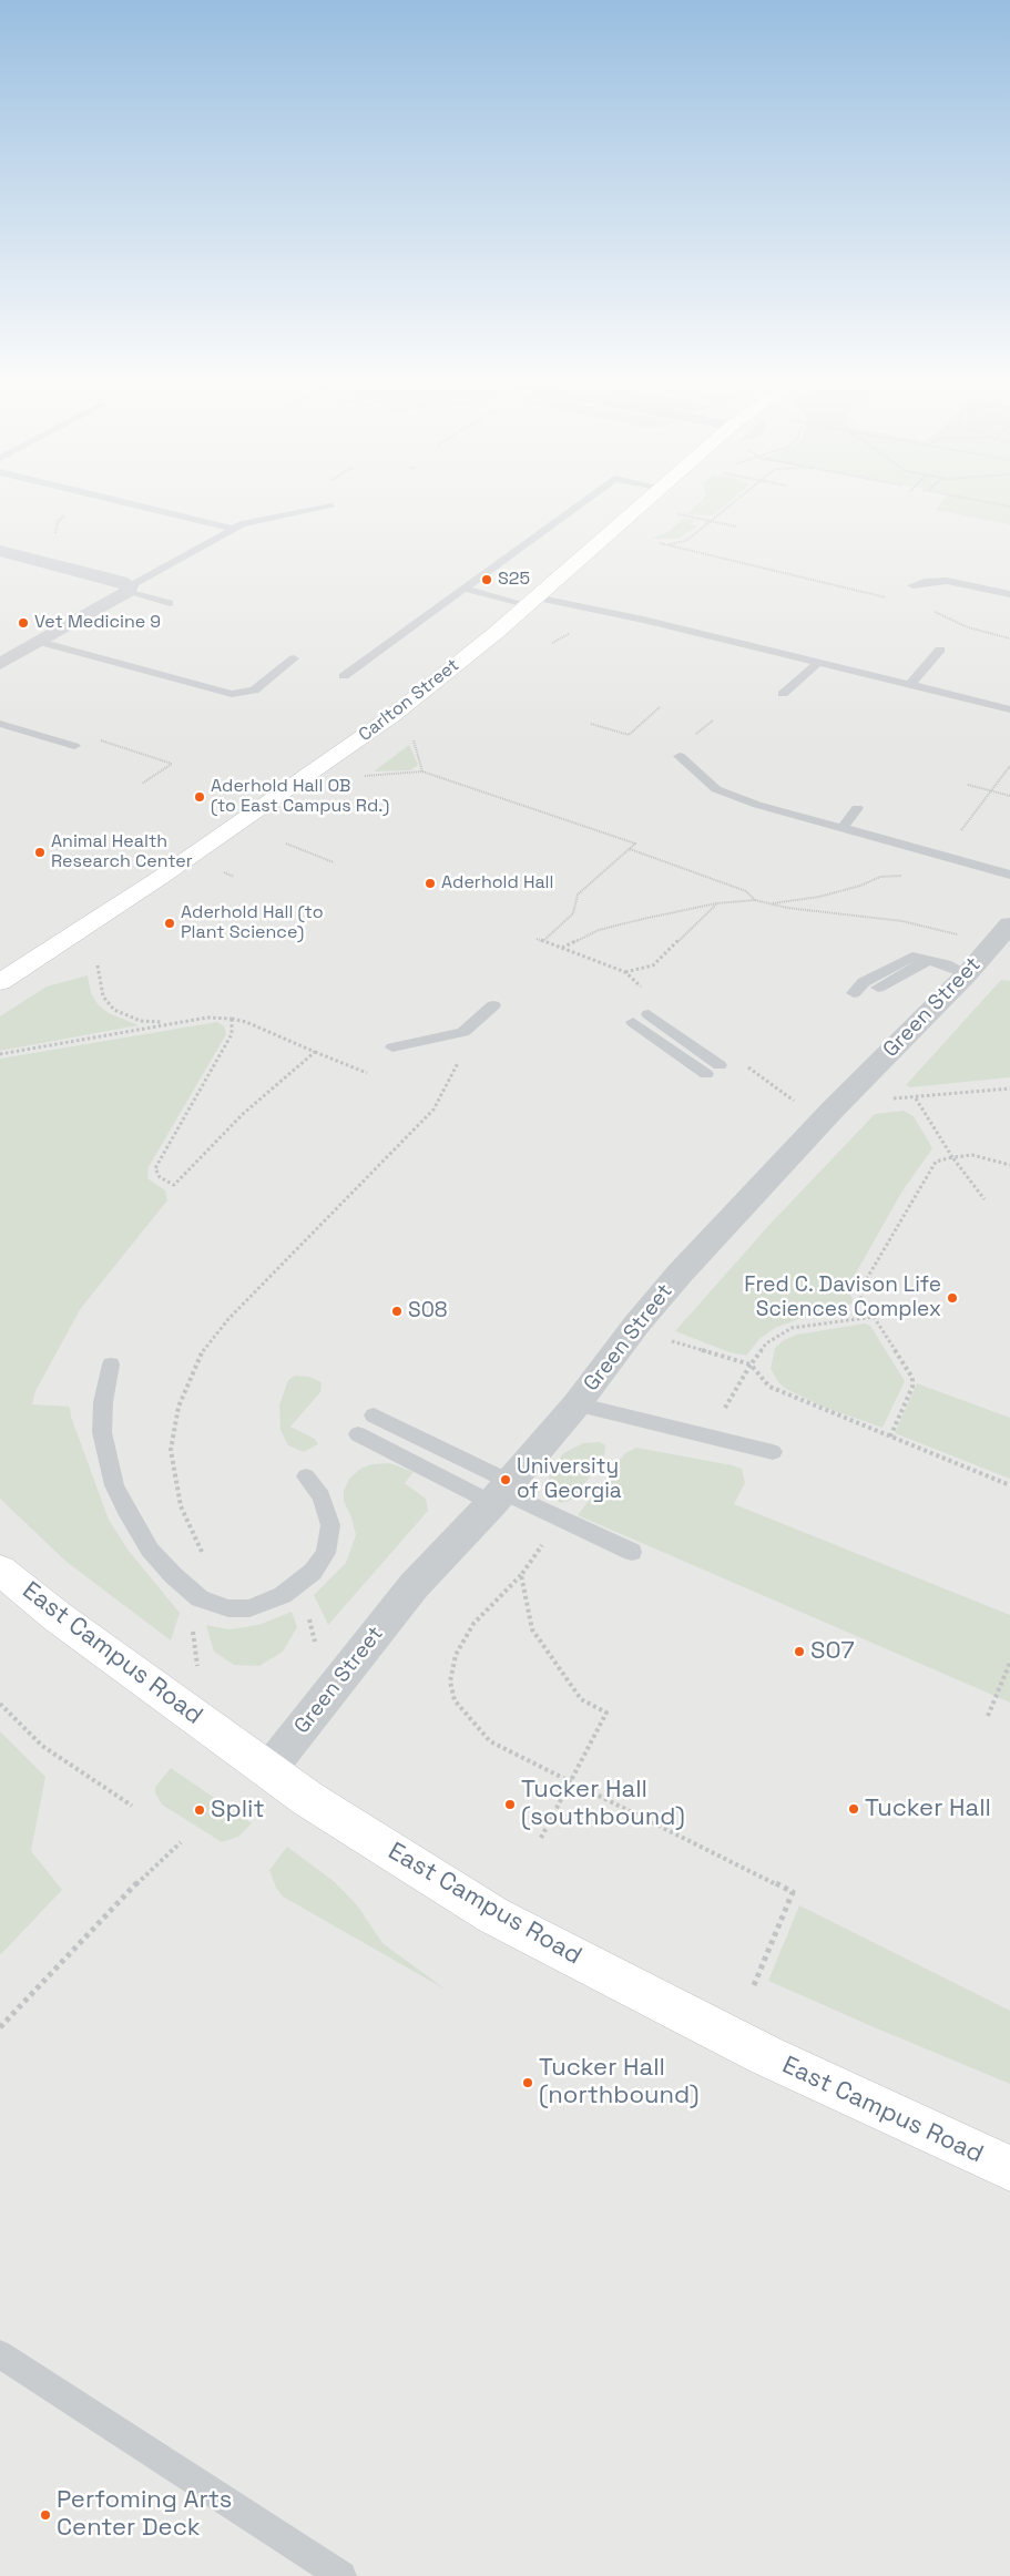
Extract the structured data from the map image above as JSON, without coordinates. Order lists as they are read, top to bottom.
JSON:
{
  "streets": {
    "street": ["Carlton Street", "Green Street", "East Campus Road"]
  },
  "crossings": [
    ["Green Street", "East Campus Road"]
  ],
  "places": [
    "S25",
    "Vet Medicine 9",
    "Aderhold Hall OB (to East Campus Rd.)",
    "Animal Health Research Center",
    "Aderhold Hall",
    "Aderhold Hall (to Plant Science)",
    "Fred C. Davison Life Sciences Complex",
    "S08",
    "University of Georgia",
    "S07",
    "Tucker Hall (southbound)",
    "Tucker Hall",
    "Split",
    "Tucker Hall (northbound)",
    "Perfoming Arts Center Deck"
  ]
}
